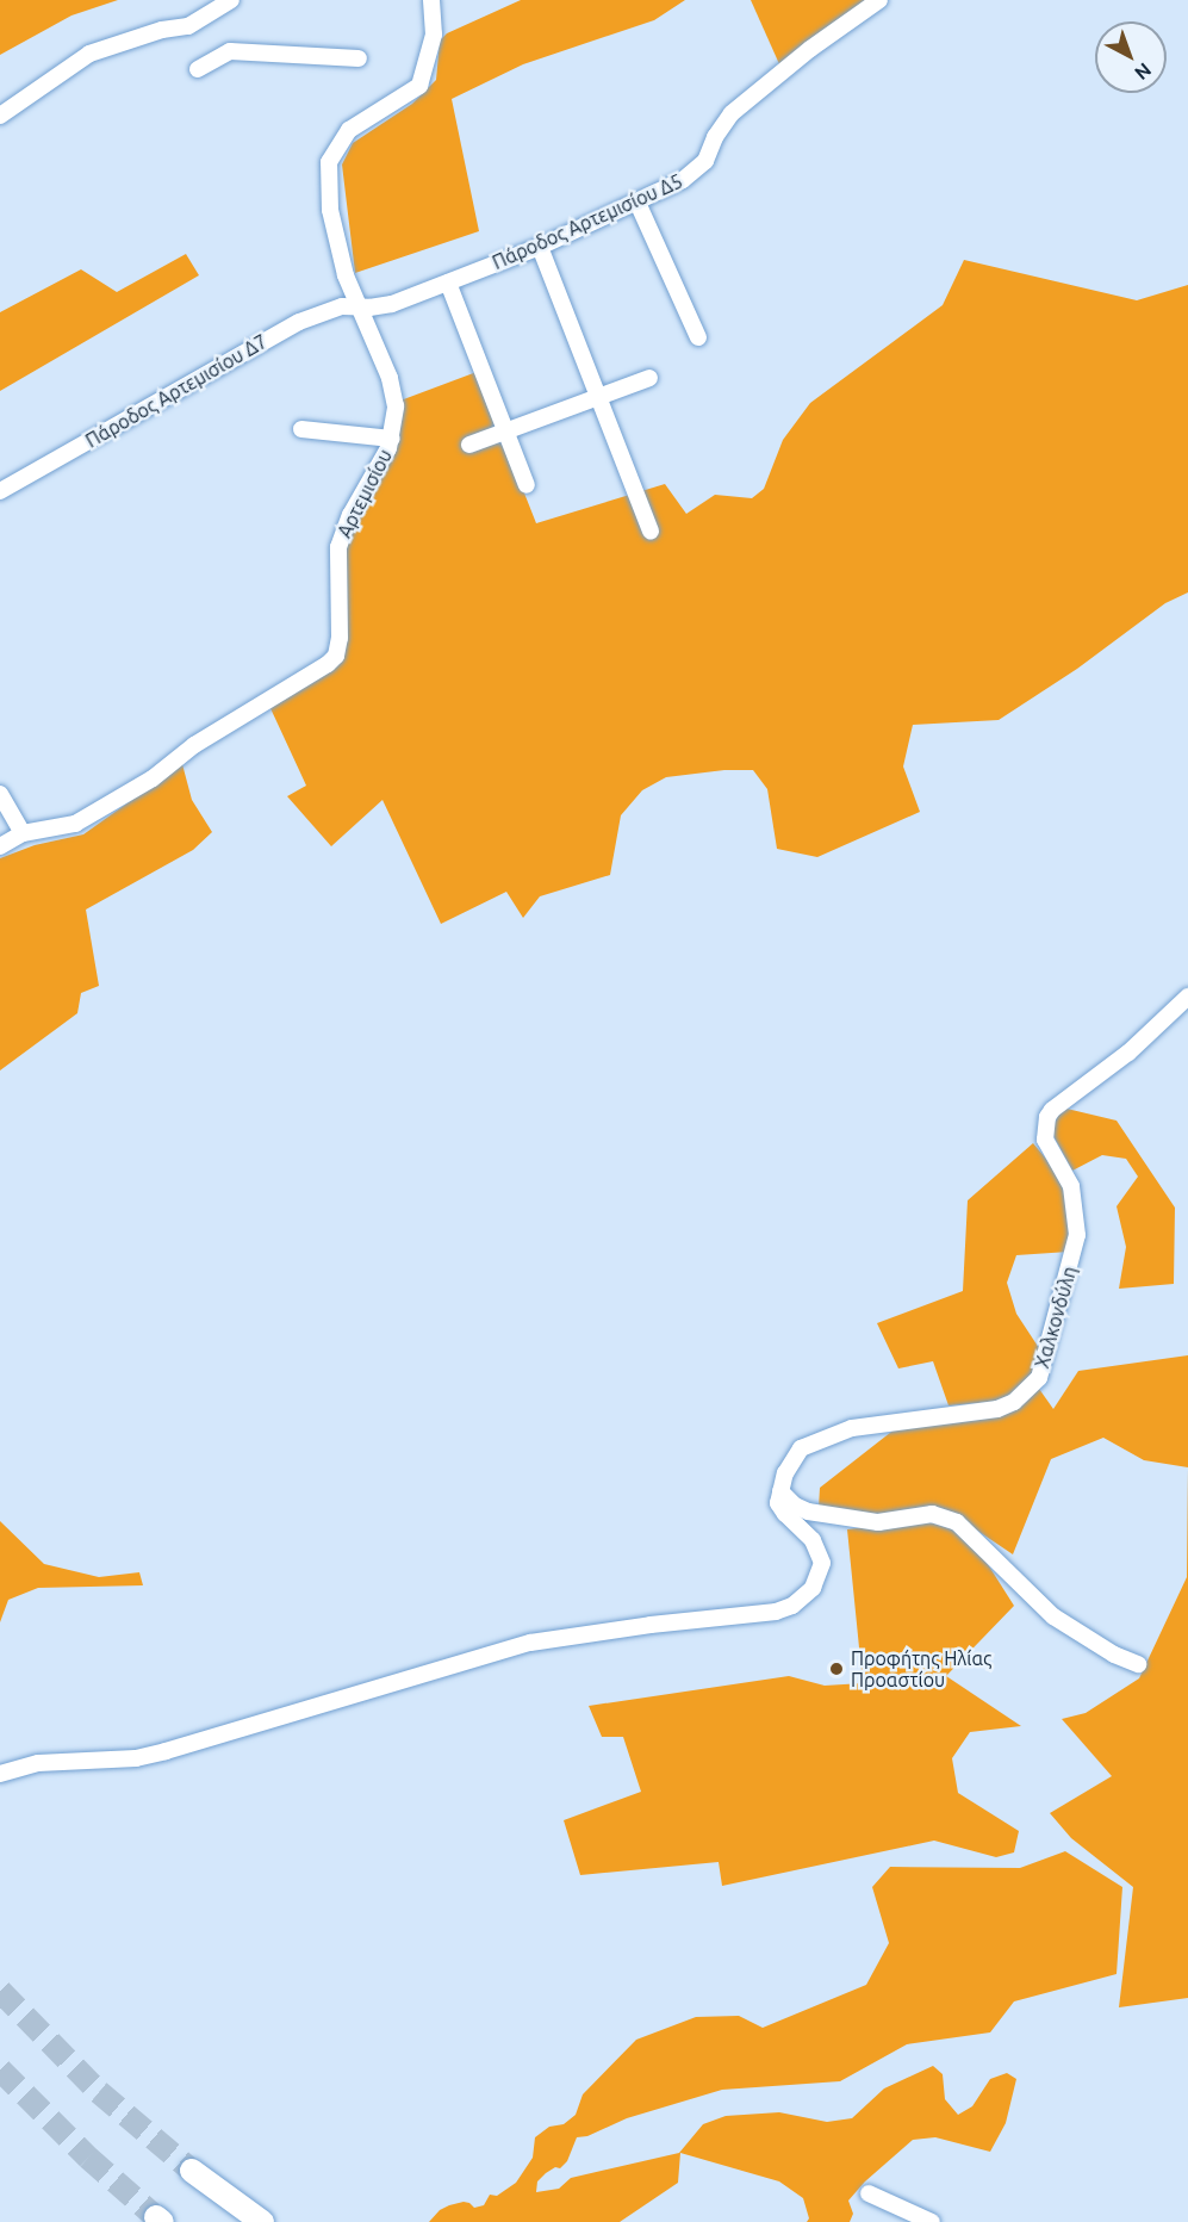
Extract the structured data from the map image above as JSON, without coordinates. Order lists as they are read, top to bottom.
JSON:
{
  "streets": {
    "street": [
      "Πάροδος Αρτεμισίου Δ5",
      "Πάροδος Αρτεμισίου Δ7",
      "Αρτεμισίου",
      "Χαλκονδύλη"
    ]
  },
  "crossings": [
    ["Πάροδος Αρτεμισίου Δ5", "Πάροδος Αρτεμισίου Δ7"],
    ["Πάροδος Αρτεμισίου Δ5", "Αρτεμισίου"],
    ["Πάροδος Αρτεμισίου Δ7", "Αρτεμισίου"]
  ],
  "places": ["Προφήτης Ηλίας Προαστίου"],
  "north": "bottom right"
}
